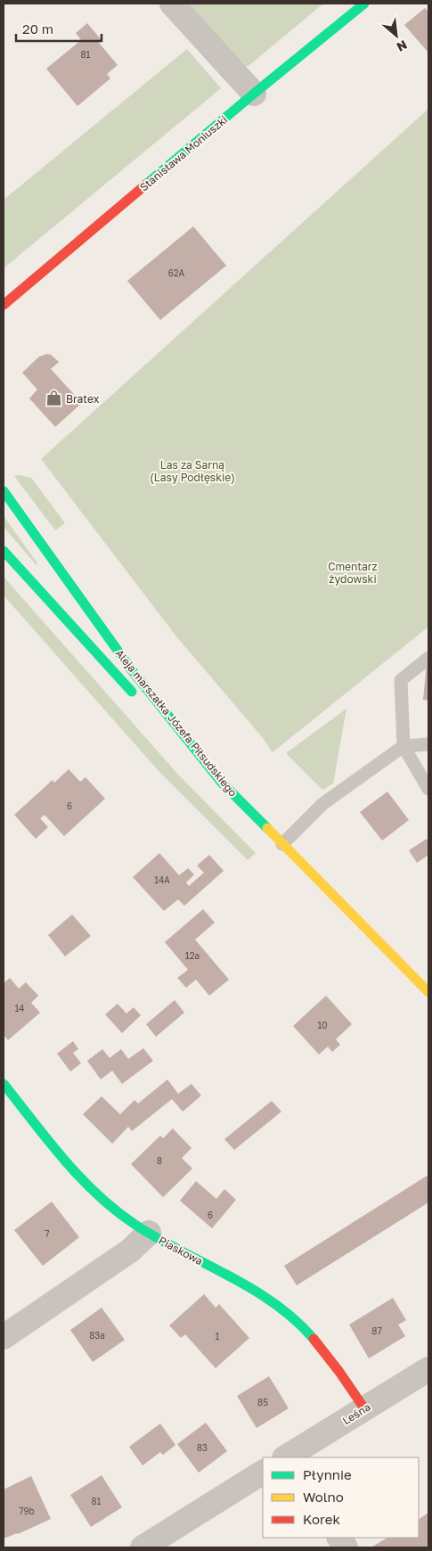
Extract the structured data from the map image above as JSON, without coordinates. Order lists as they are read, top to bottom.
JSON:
{
  "streets": {
    "street": [
      "Stanisława Moniuszki",
      "Aleja marszałka Józefa Piłsudskiego",
      "Piaskowa",
      "Leśna"
    ]
  },
  "crossings": [
    ["Piaskowa", "Leśna"]
  ],
  "parks": ["Las za Sarną (Lasy Podłęskie)", "Cmentarz żydowski"],
  "places": {
    "shop": ["Bratex"]
  },
  "house_numbers": [
    "81",
    "62A",
    "6",
    "14A",
    "12a",
    "14",
    "10",
    "8",
    "6",
    "7",
    "87",
    "83a",
    "1",
    "85",
    "83",
    "81",
    "79b"
  ],
  "legend": ["Płynnie", "Wolno", "Korek"],
  "scale_bar": "20 m",
  "north": "bottom right"
}
